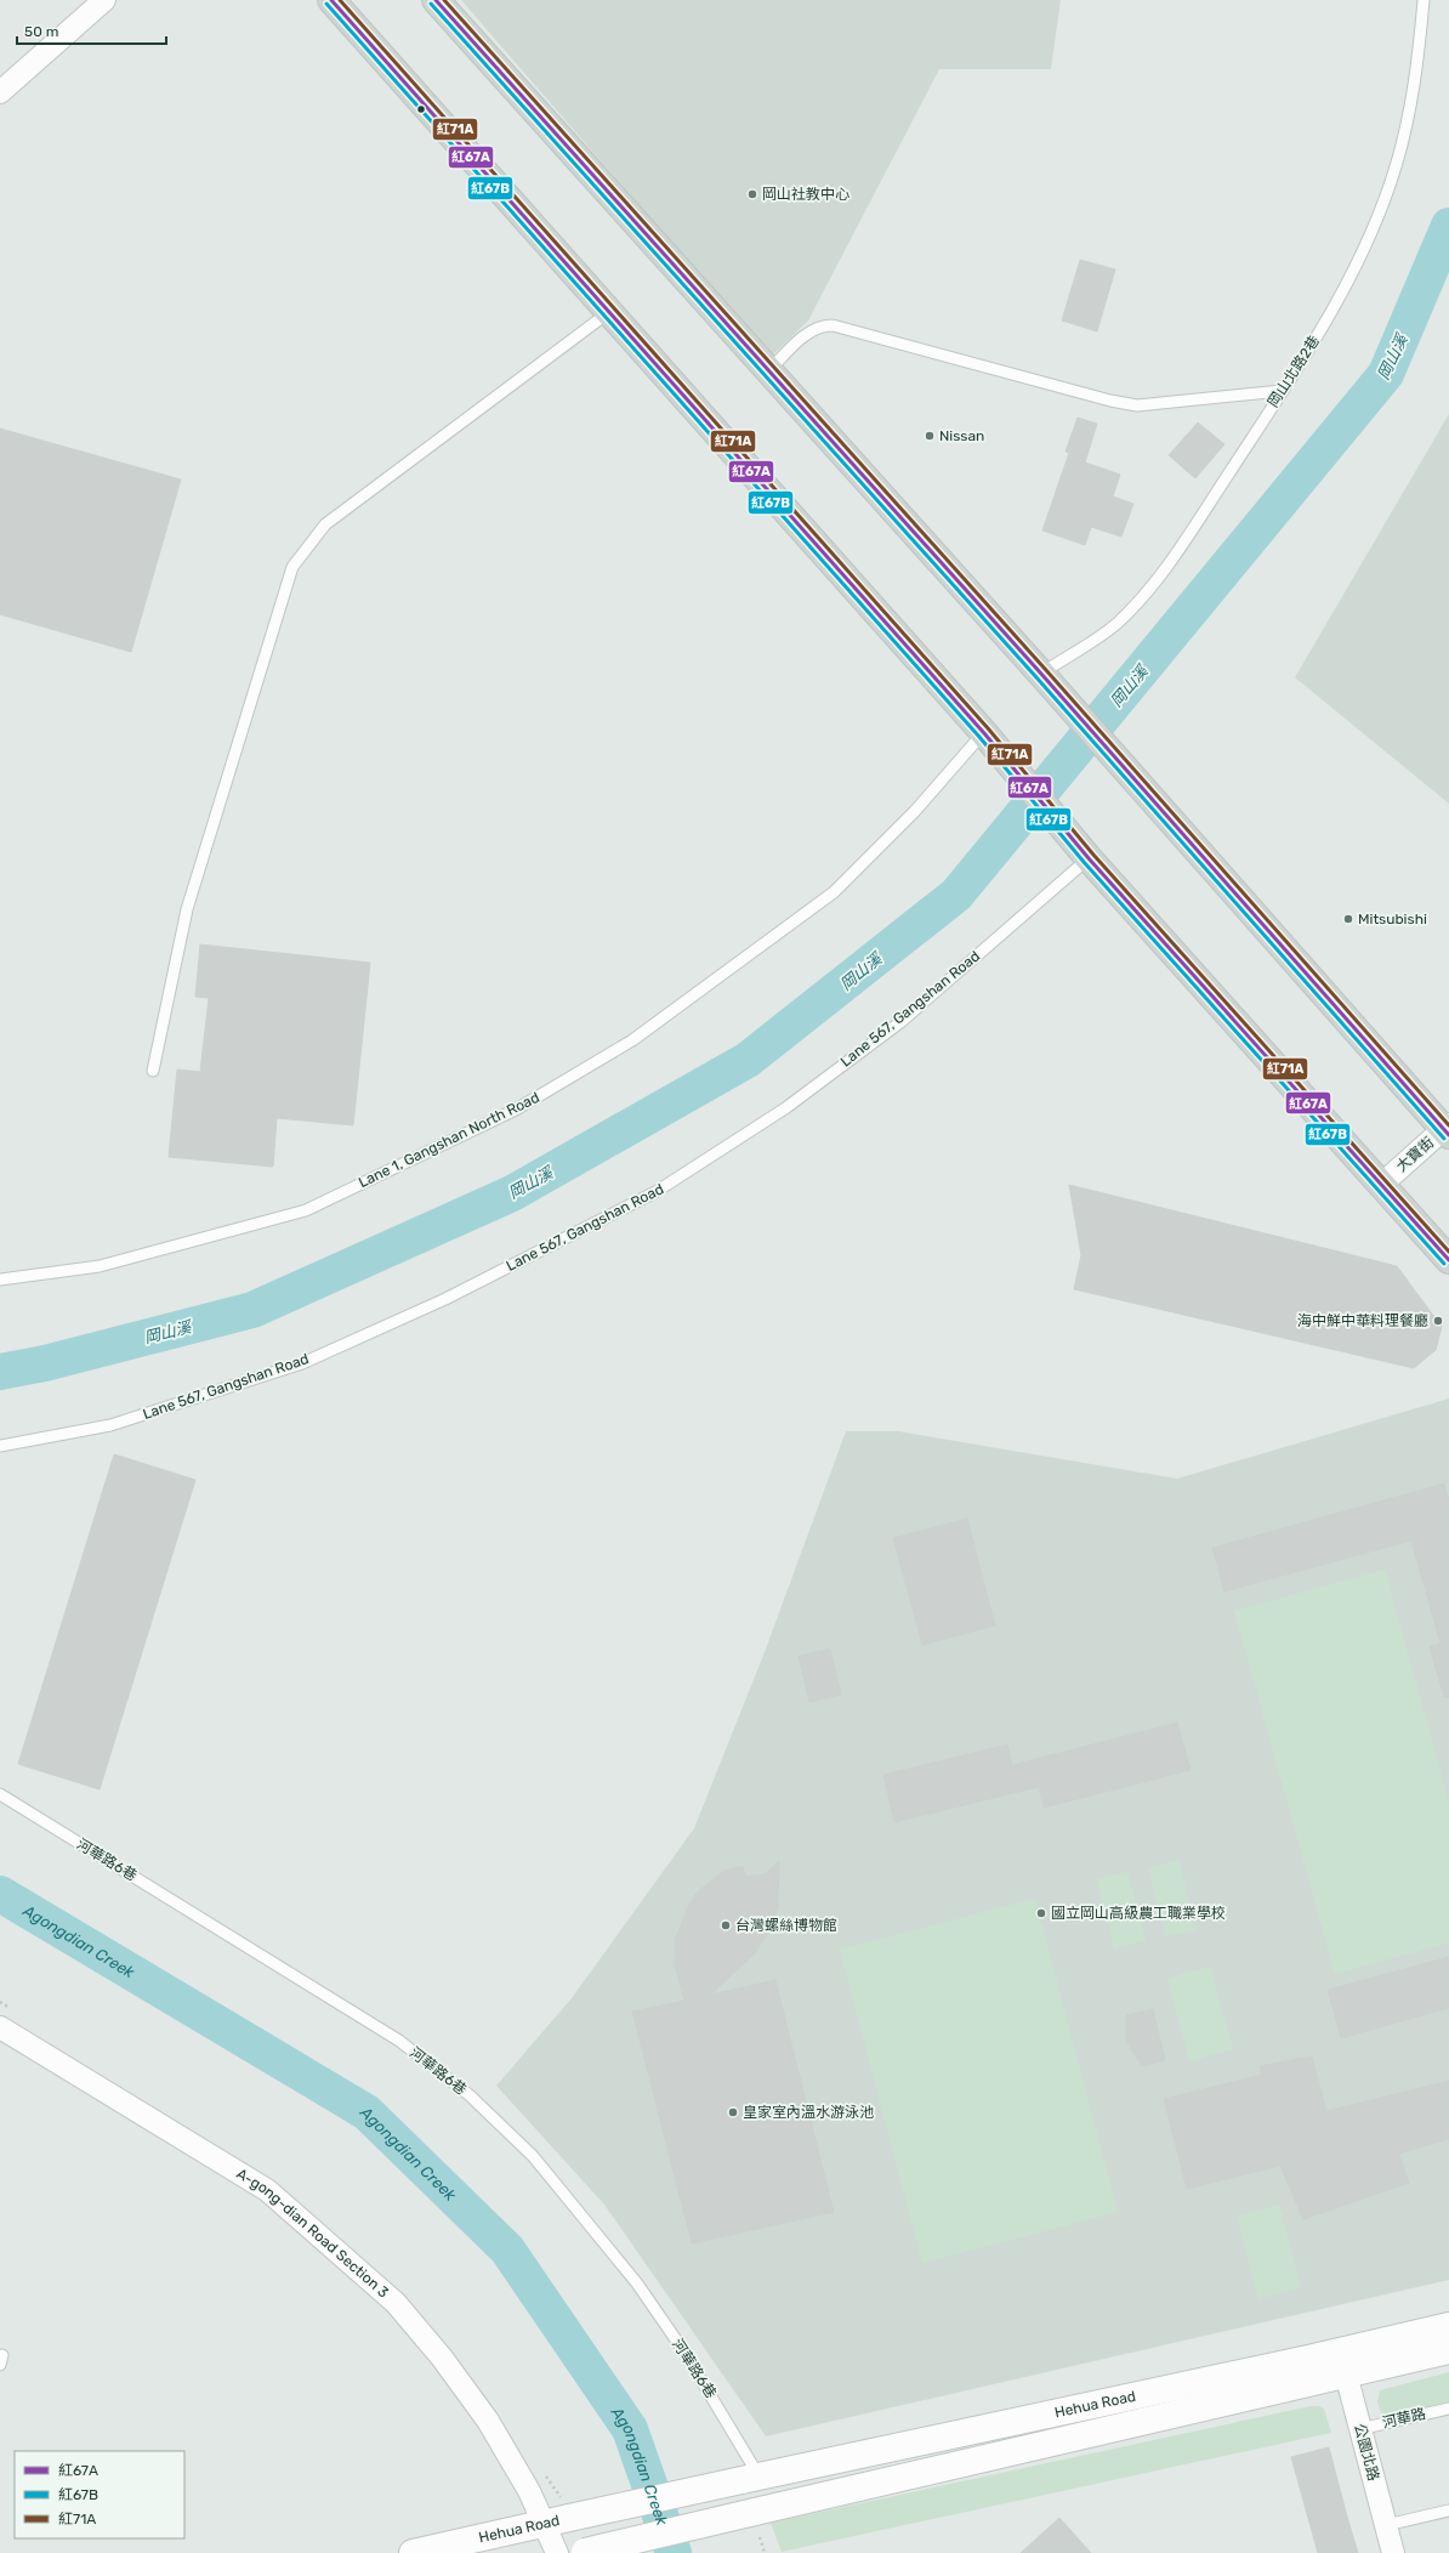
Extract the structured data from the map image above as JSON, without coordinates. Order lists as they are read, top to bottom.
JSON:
{
  "streets": {
    "street": [
      "大寶街",
      "A-gong-dian Road Section 3",
      "Hehua Road",
      "公園北路"
    ],
    "lane": [
      "岡山北路2巷",
      "Lane 567, Gangshan Road",
      "Lane 1, Gangshan North Road",
      "河華路6巷",
      "河華路"
    ]
  },
  "crossings": [
    ["河華路6巷", "Hehua Road"],
    ["A-gong-dian Road Section 3", "Hehua Road"],
    ["Hehua Road", "公園北路"],
    ["河華路", "公園北路"]
  ],
  "water": ["岡山溪", "Agongdian Creek"],
  "places": [
    "岡山社教中心",
    "Nissan",
    "Mitsubishi",
    "海中鮮中華料理餐廳",
    "國立岡山高級農工職業學校",
    "台灣螺絲博物館",
    "皇家室內溫水游泳池"
  ],
  "lines": ["transit line 紅67A", "transit line 紅71A", "transit line 紅67B"],
  "legend": ["紅67A", "紅67B", "紅71A"],
  "scale_bar": "50 m"
}
